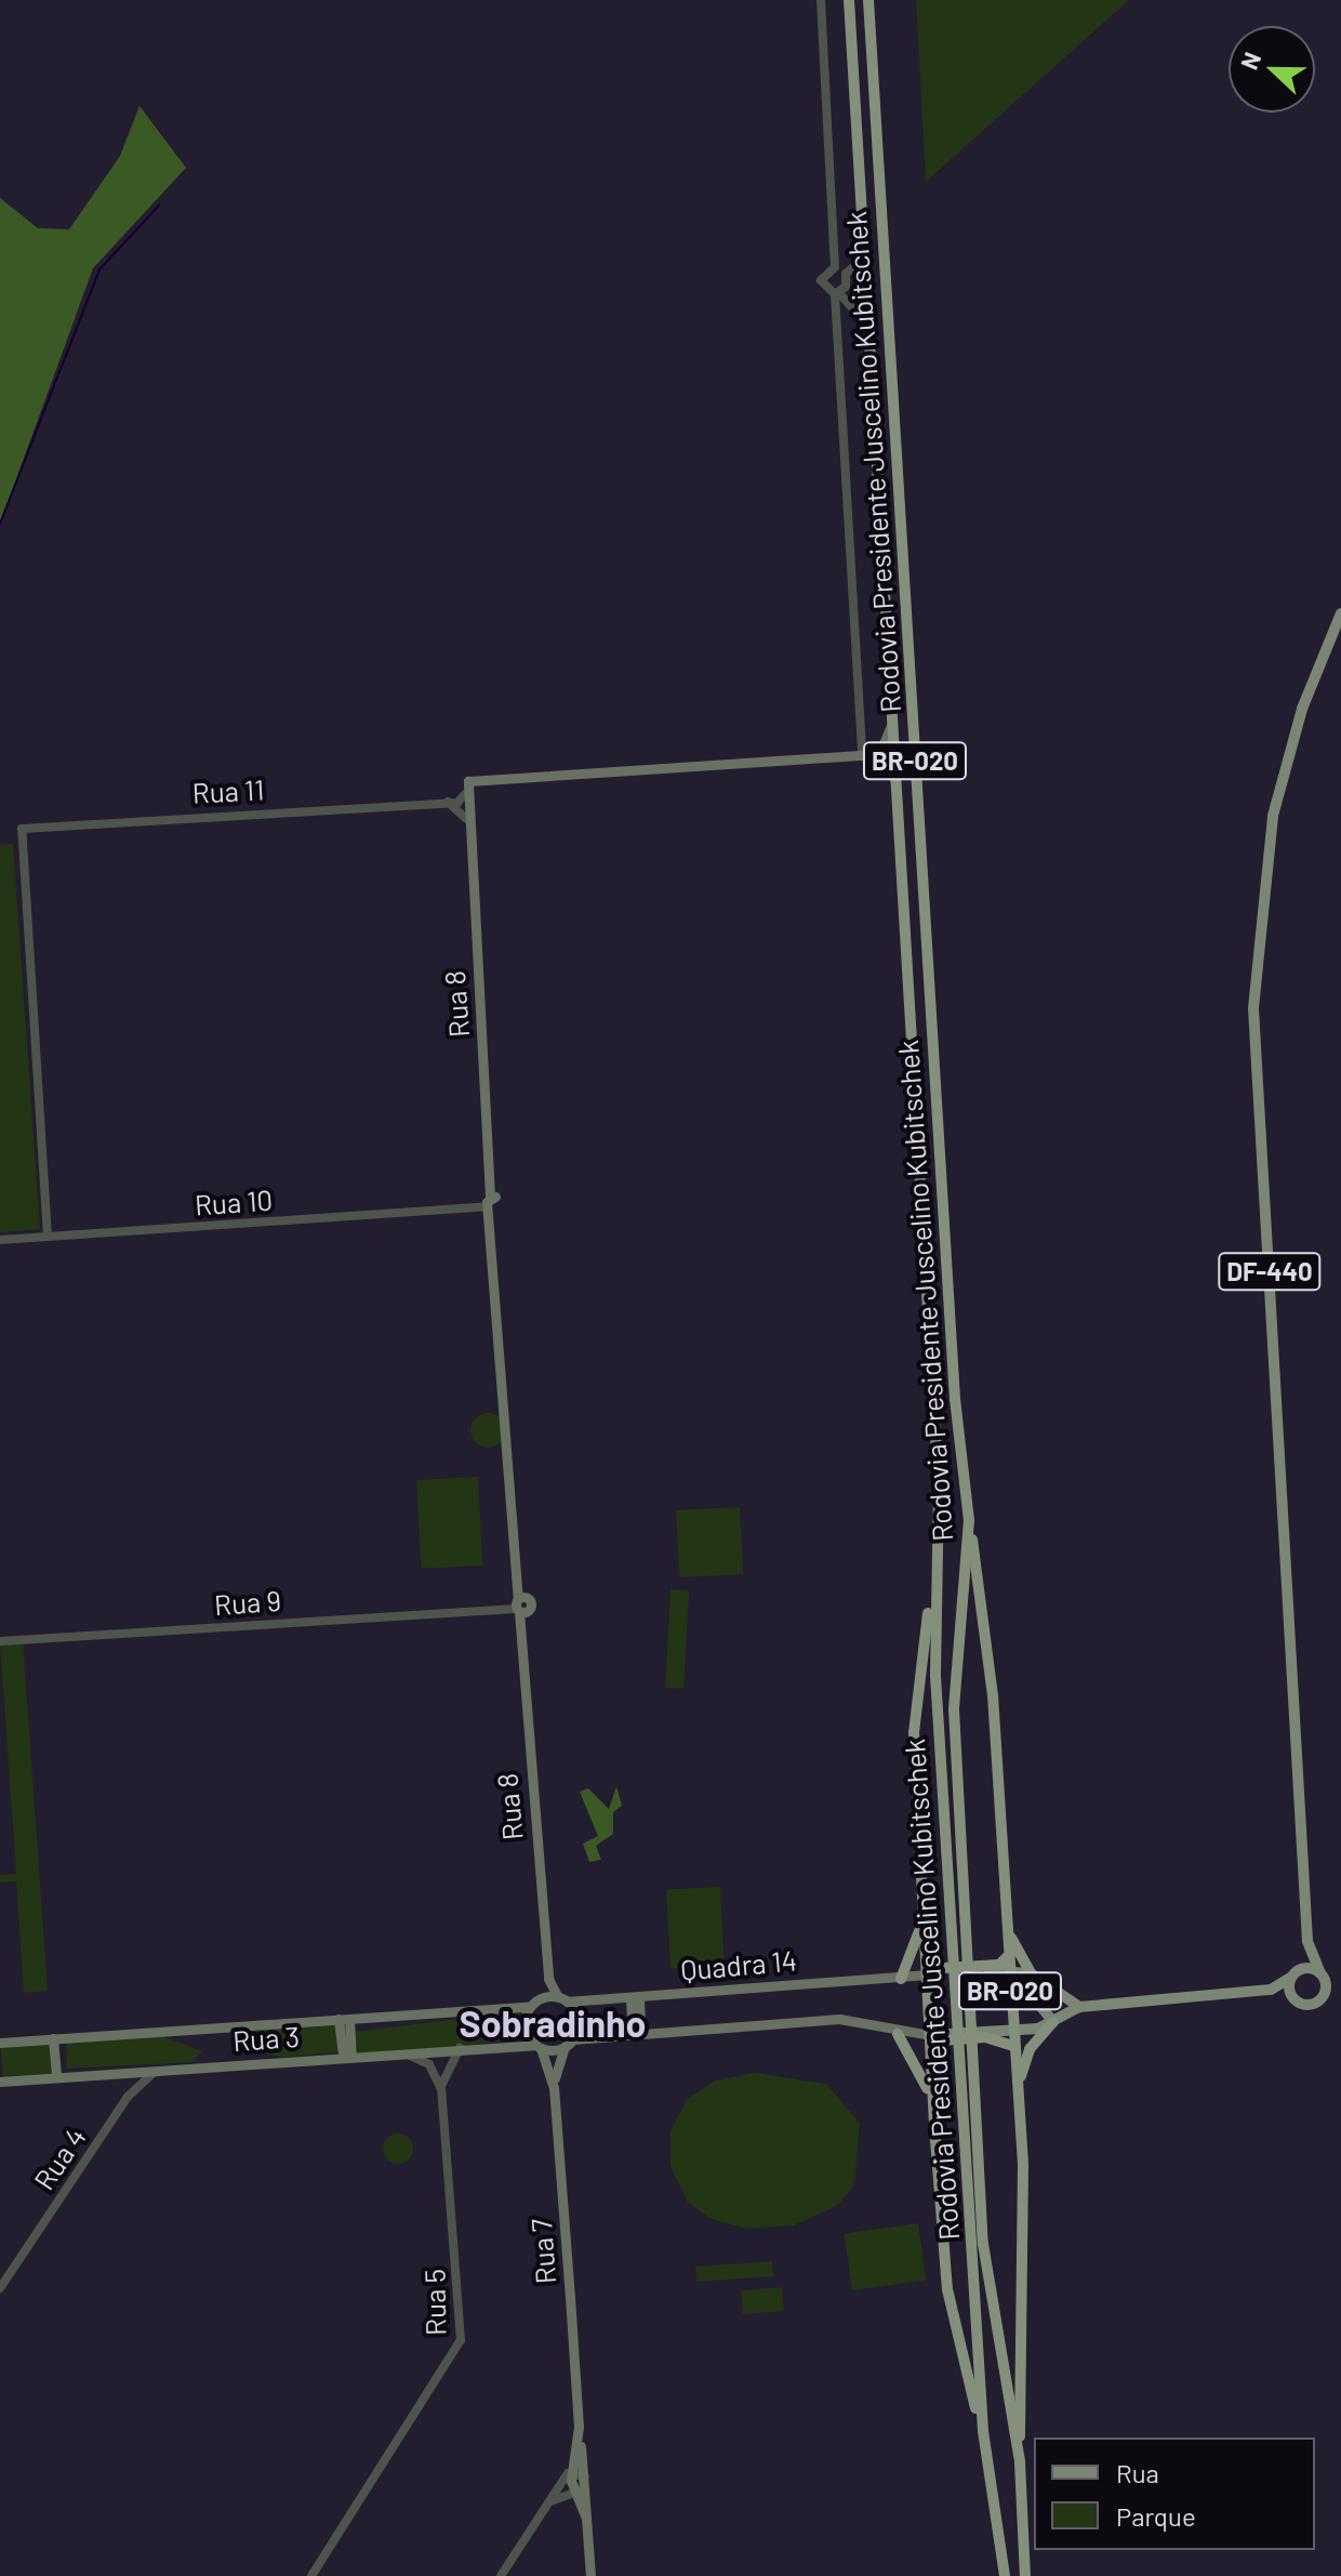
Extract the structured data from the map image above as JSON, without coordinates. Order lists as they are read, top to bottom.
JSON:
{
  "streets": {
    "highway": ["Rodovia Presidente Juscelino Kubitschek", "BR-020"],
    "main road": [
      "Rua 8",
      "DF-440",
      "Quadra 14",
      "Rua 3",
      "Rua 7"
    ],
    "street": [
      "Rua 11",
      "Rua 10",
      "Rua 9",
      "Rua 4",
      "Rua 5"
    ]
  },
  "crossings": [
    ["Rodovia Presidente Juscelino Kubitschek", "BR-020"],
    ["BR-020", "Quadra 14"],
    ["Rua 11", "Rua 10"],
    ["Rua 8", "Rua 10"],
    ["Rua 8", "Rua 9"],
    ["Rua 8", "Quadra 14"],
    ["Rua 8", "Rua 3"],
    ["Rua 8", "Rua 7"],
    ["Quadra 14", "Rua 3"],
    ["Quadra 14", "Rua 7"],
    ["Rua 3", "Rua 4"],
    ["Rua 3", "Rua 7"]
  ],
  "districts": ["Sobradinho"],
  "legend": ["Rua", "Parque"],
  "north": "left"
}
